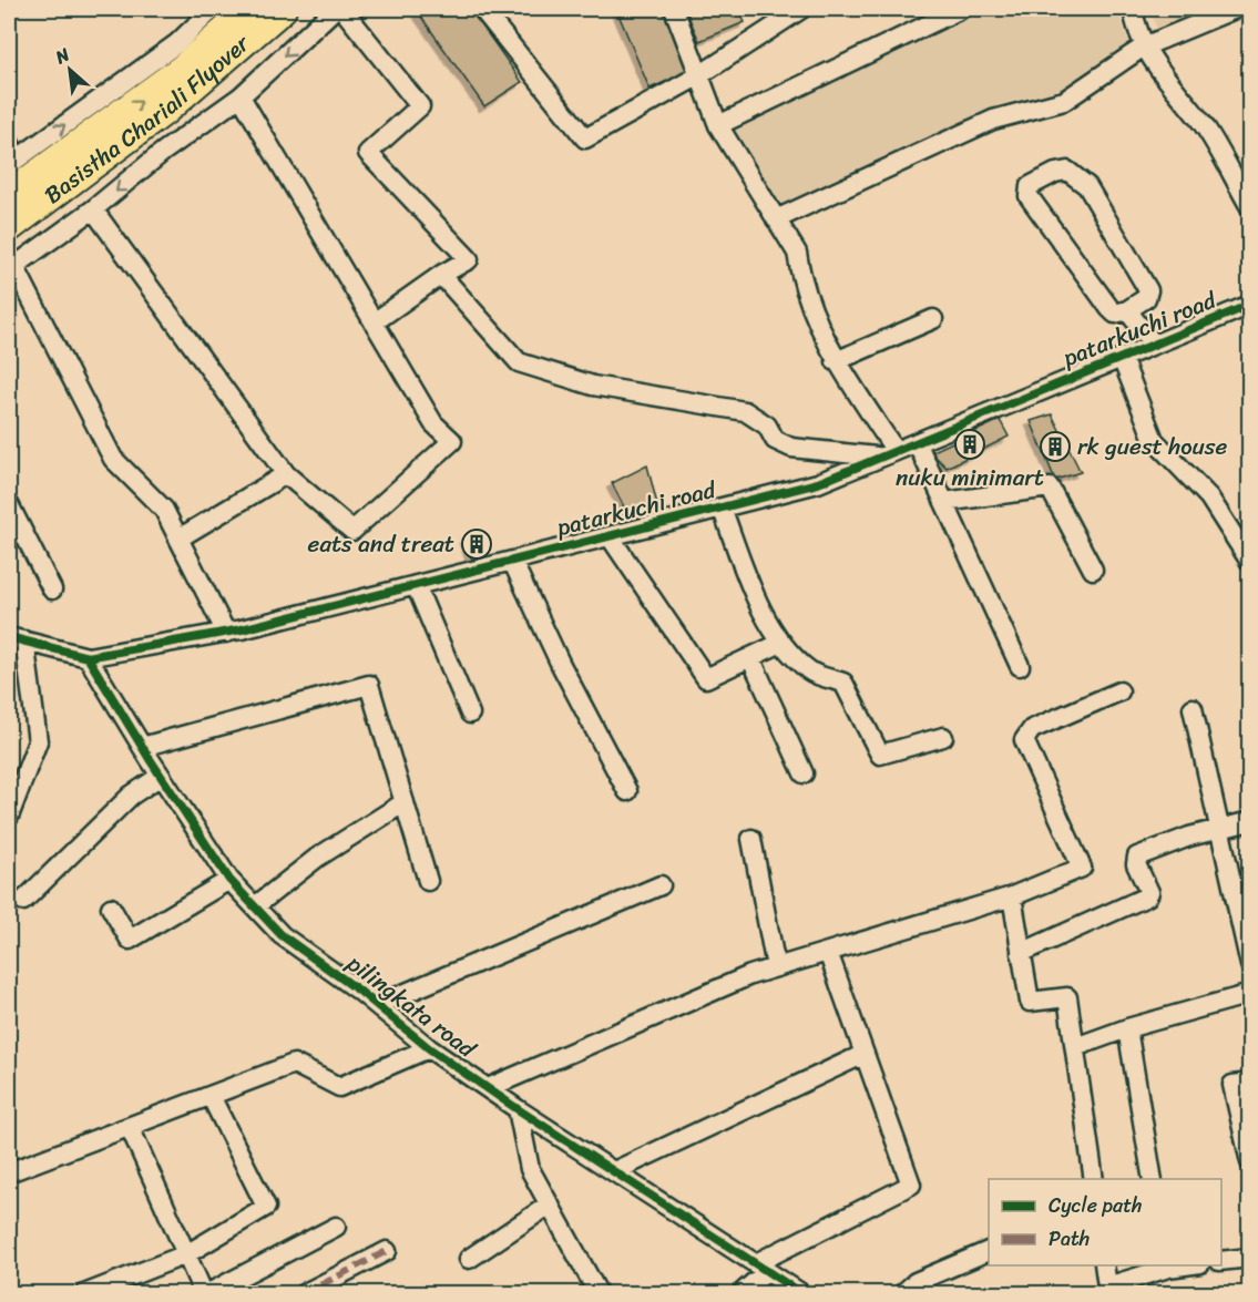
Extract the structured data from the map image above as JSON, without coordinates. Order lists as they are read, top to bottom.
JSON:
{
  "streets": {
    "highway": ["Basistha Chariali Flyover"],
    "street": ["patarkuchi road", "pilingkata road"]
  },
  "crossings": [
    ["patarkuchi road", "pilingkata road"]
  ],
  "places": {
    "building": ["nuku minimart", "rk guest house", "eats and treat"]
  },
  "legend": ["Cycle path", "Path"],
  "north": "top left"
}
